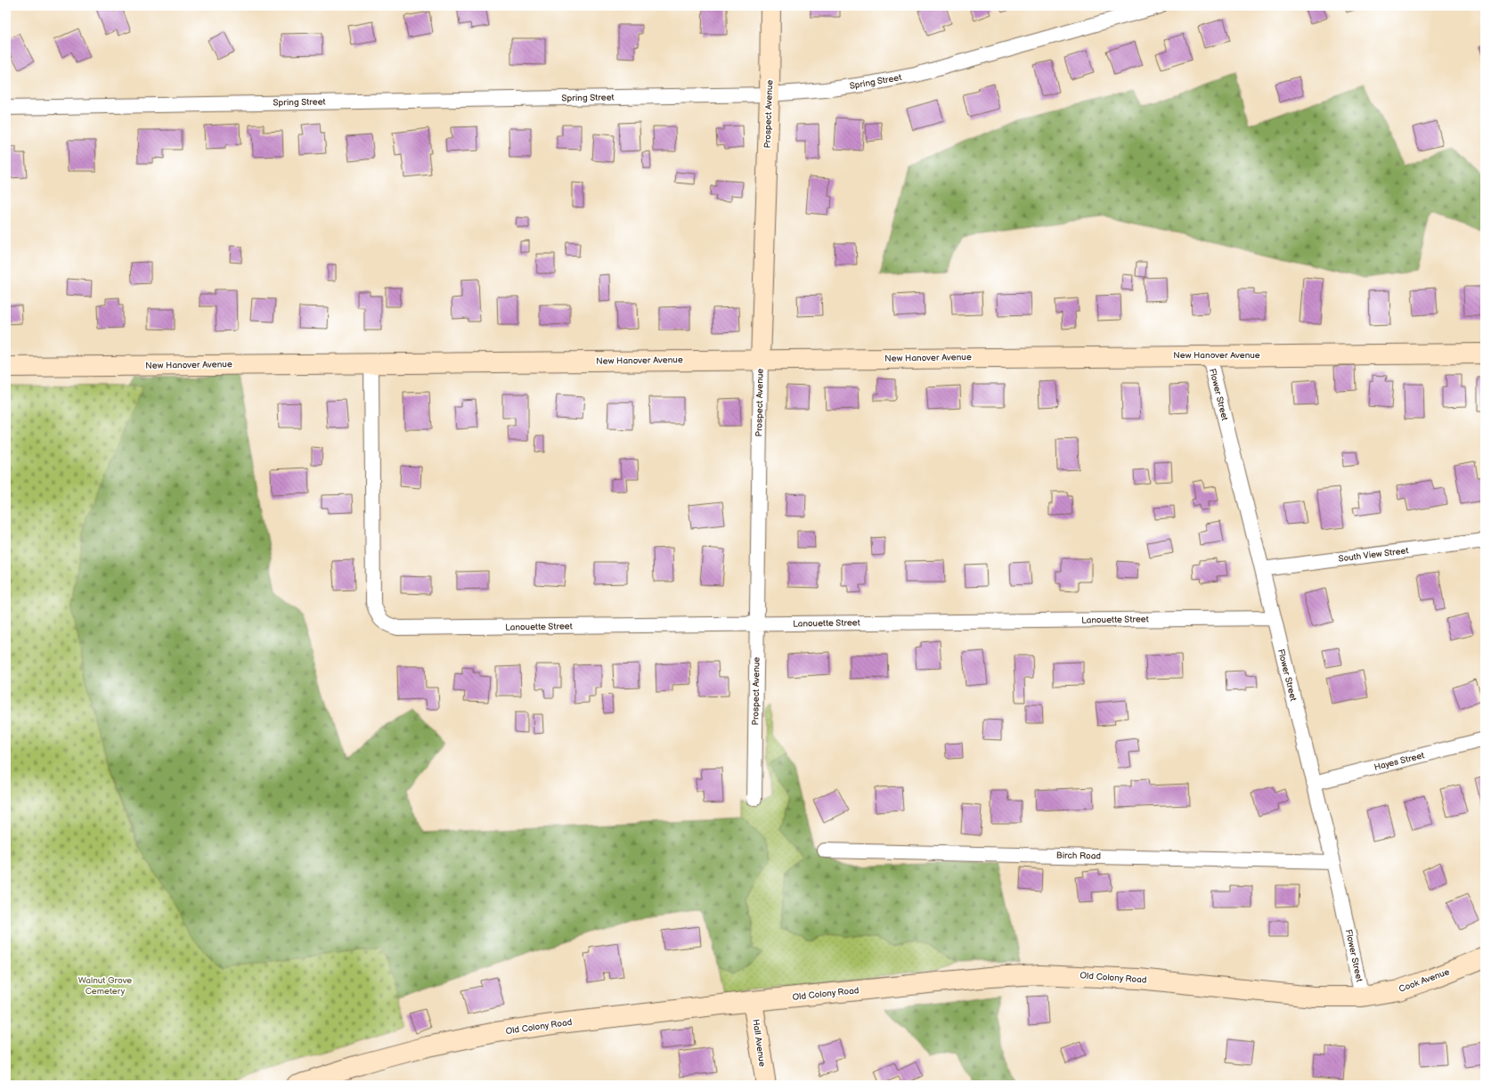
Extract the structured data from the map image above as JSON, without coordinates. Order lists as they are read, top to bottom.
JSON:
{
  "streets": {
    "main road": [
      "Prospect Avenue",
      "New Hanover Avenue",
      "Old Colony Road",
      "Cook Avenue",
      "Hall Avenue"
    ],
    "street": [
      "Spring Street",
      "Flower Street",
      "South View Street",
      "Lanouette Street",
      "Hayes Street",
      "Birch Road"
    ]
  },
  "crossings": [
    ["Spring Street", "Prospect Avenue"],
    ["Prospect Avenue", "New Hanover Avenue"],
    ["Prospect Avenue", "Lanouette Street"],
    ["New Hanover Avenue", "Flower Street"],
    ["New Hanover Avenue", "Lanouette Street"],
    ["Flower Street", "South View Street"],
    ["Flower Street", "Lanouette Street"],
    ["Flower Street", "Hayes Street"],
    ["Flower Street", "Birch Road"],
    ["Flower Street", "Old Colony Road"],
    ["Flower Street", "Cook Avenue"],
    ["Old Colony Road", "Cook Avenue"],
    ["Old Colony Road", "Hall Avenue"]
  ],
  "parks": ["Walnut Grove Cemetery"]
}
